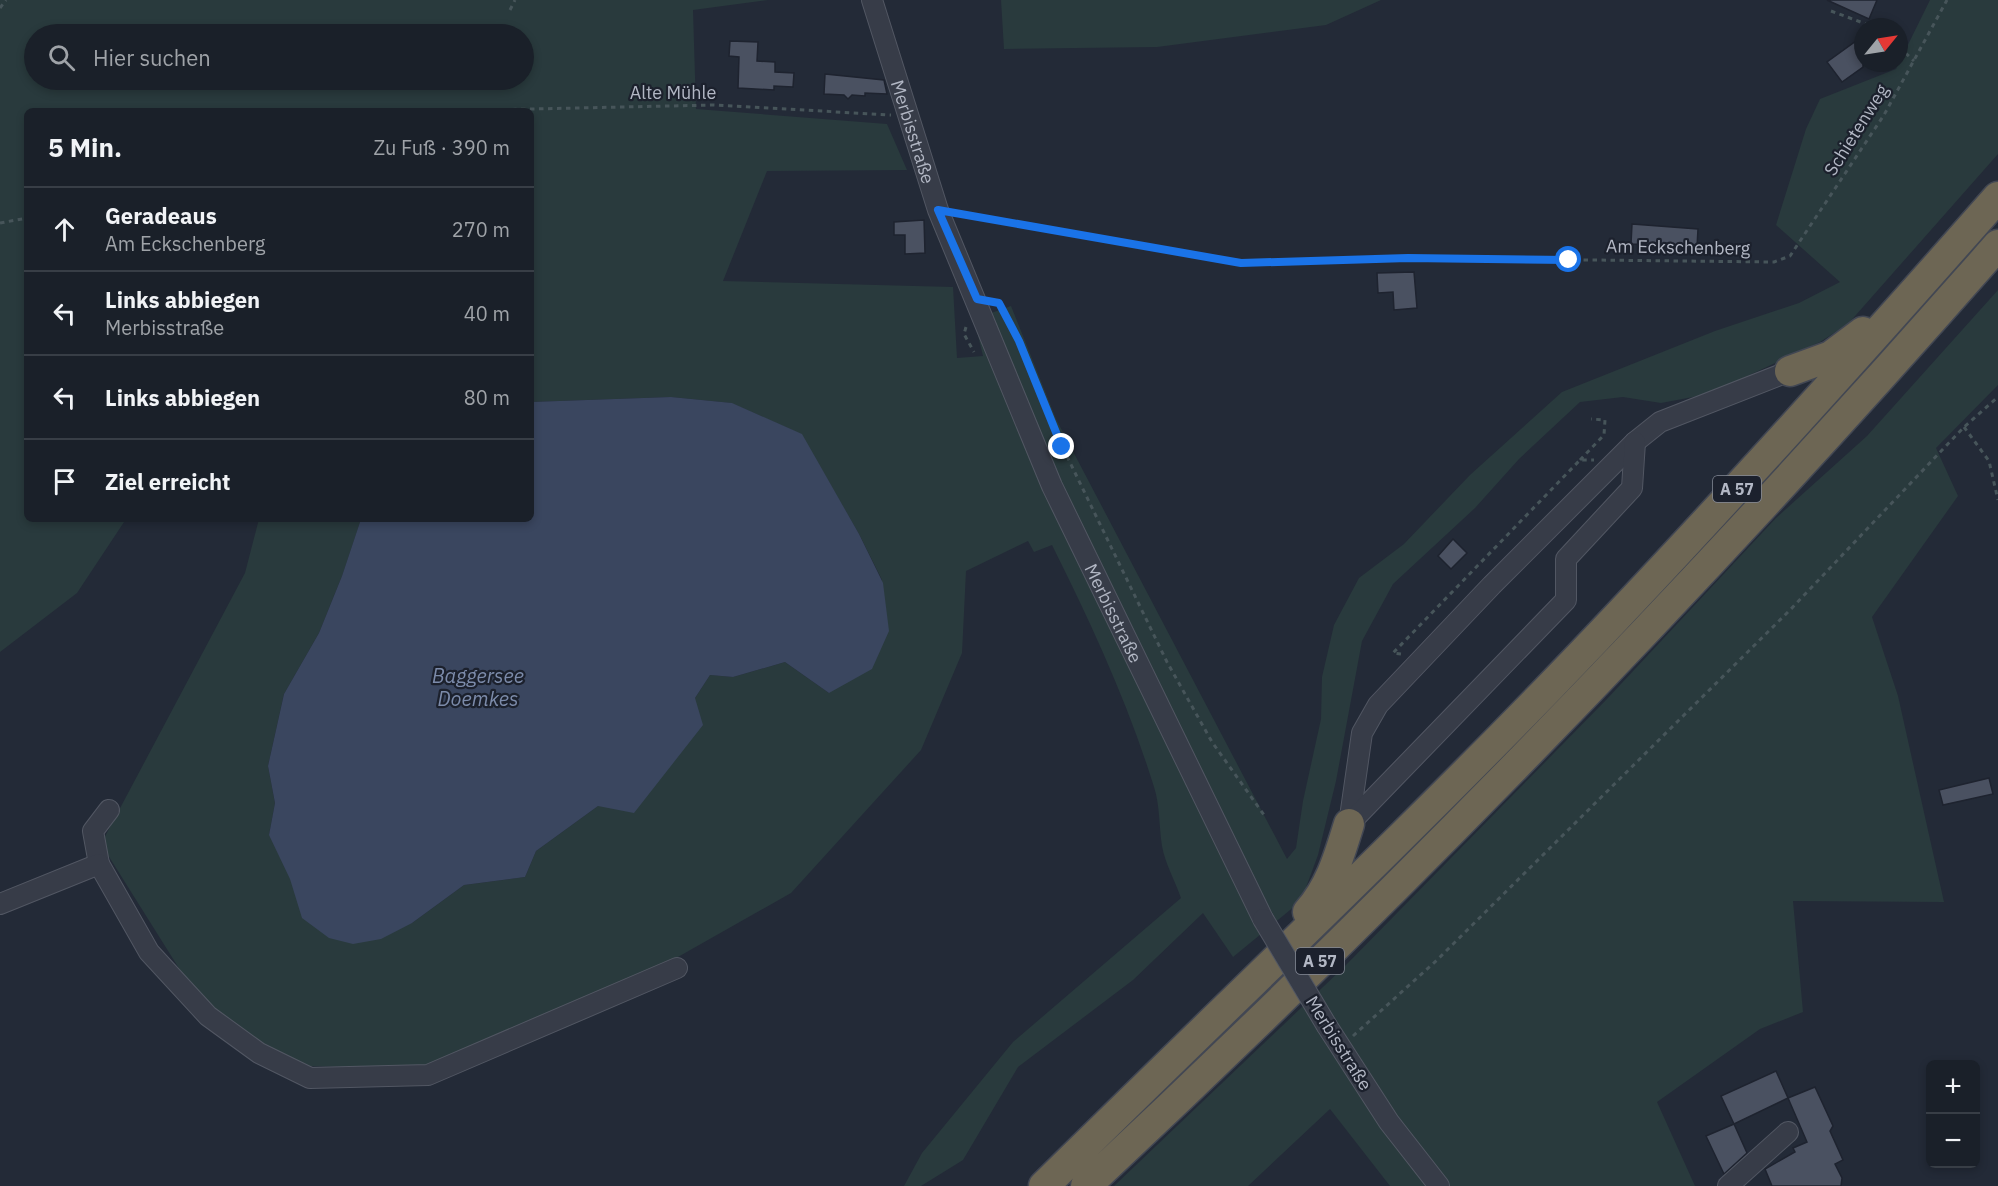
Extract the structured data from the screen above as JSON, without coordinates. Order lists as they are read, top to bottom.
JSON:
{
  "streets": {
    "highway": ["A 57"],
    "street": ["Merbisstraße"],
    "path": ["Alte Mühle", "Schietenweg", "Am Eckschenberg"]
  },
  "crossings": [
    ["Alte Mühle", "Merbisstraße"],
    ["Schietenweg", "Am Eckschenberg"],
    ["Merbisstraße", "Am Eckschenberg"]
  ],
  "water": ["Baggersee Doemkes"],
  "north": "top right",
  "page": {
    "search": "Hier suchen",
    "heading": ["5 Min.", "Zu Fuß · 390 m"],
    "list": [
      ["Geradeaus", "Am Eckschenberg", "270 m"],
      ["Links abbiegen", "Merbisstraße", "40 m"],
      ["Links abbiegen", "80 m"],
      "Ziel erreicht"
    ],
    "map_buttons": ["+", "−"]
  }
}
